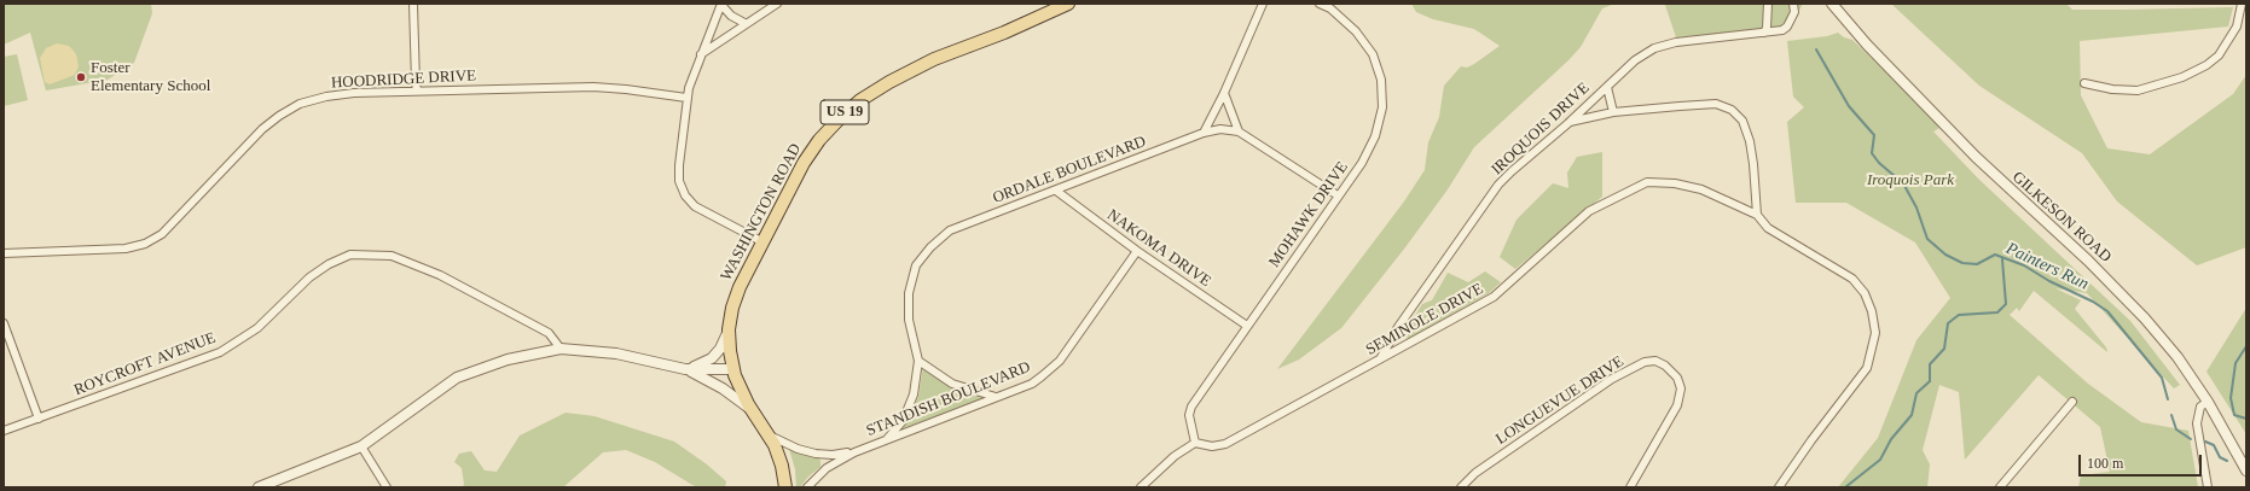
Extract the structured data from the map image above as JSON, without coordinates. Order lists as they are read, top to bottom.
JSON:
{
  "streets": {
    "main road": ["US 19", "WASHINGTON ROAD"],
    "street": [
      "HOODRIDGE DRIVE",
      "IROQUOIS DRIVE",
      "ORDALE BOULEVARD",
      "MOHAWK DRIVE",
      "GILKESON ROAD",
      "NAKOMA DRIVE",
      "SEMINOLE DRIVE",
      "ROYCROFT AVENUE",
      "STANDISH BOULEVARD",
      "LONGUEVUE DRIVE"
    ]
  },
  "crossings": [
    ["IROQUOIS DRIVE", "SEMINOLE DRIVE"],
    ["ORDALE BOULEVARD", "NAKOMA DRIVE"],
    ["ORDALE BOULEVARD", "STANDISH BOULEVARD"],
    ["MOHAWK DRIVE", "NAKOMA DRIVE"],
    ["MOHAWK DRIVE", "SEMINOLE DRIVE"],
    ["NAKOMA DRIVE", "STANDISH BOULEVARD"]
  ],
  "water": ["Painters Run"],
  "parks": ["Iroquois Park"],
  "places": ["Foster Elementary School"],
  "scale_bar": "100 m"
}
